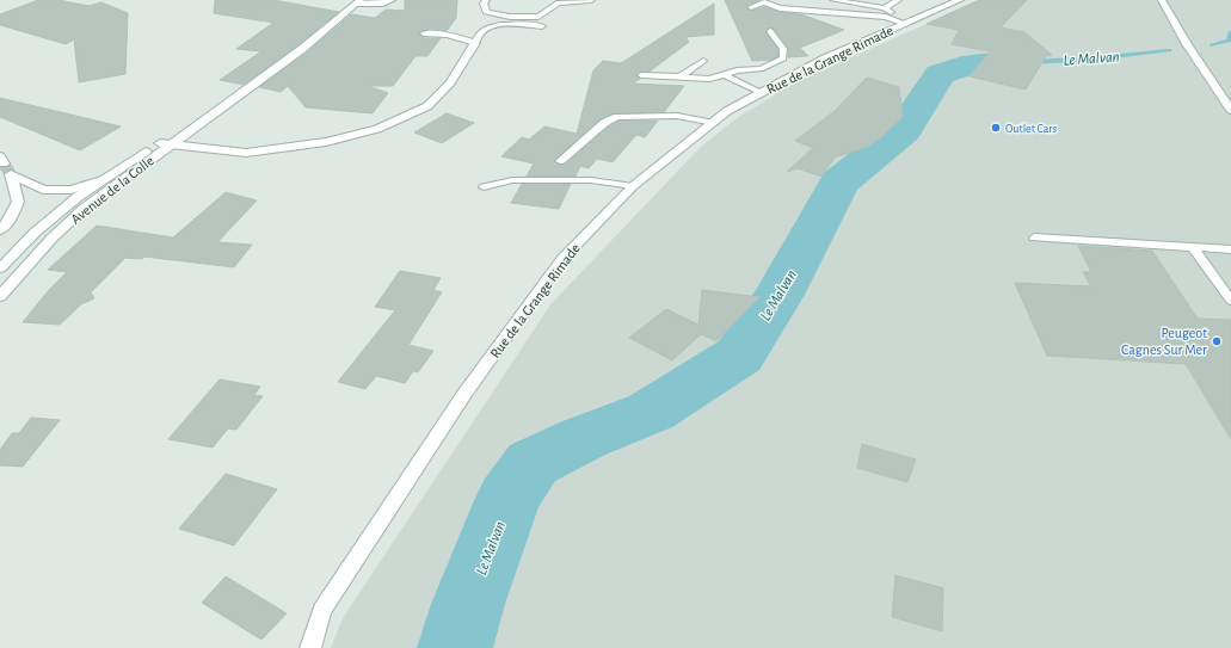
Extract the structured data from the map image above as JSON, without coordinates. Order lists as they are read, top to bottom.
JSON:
{
  "streets": {
    "street": ["Rue de la Grange Rimade", "Avenue de la Colle"]
  },
  "water": ["Le Malvan"],
  "places": ["Outlet Cars", "Peugeot Cagnes Sur Mer"]
}
